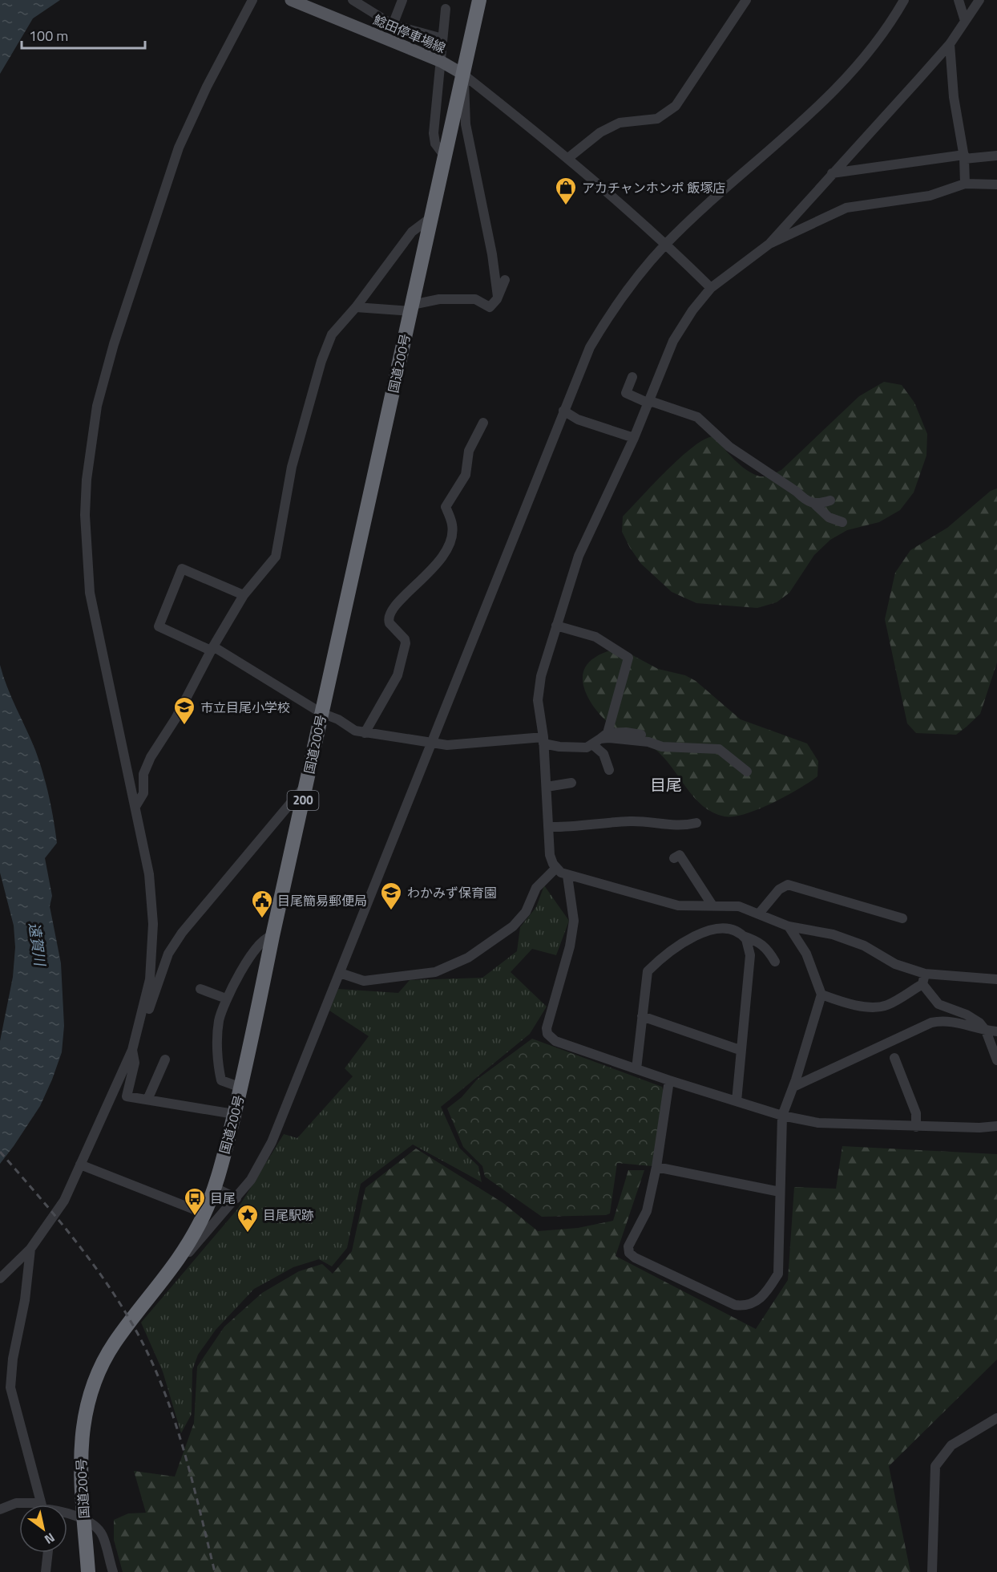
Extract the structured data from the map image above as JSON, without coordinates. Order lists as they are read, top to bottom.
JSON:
{
  "streets": {
    "highway": ["国道200号", "200"],
    "main road": ["鯰田停車場線"]
  },
  "crossings": [
    ["鯰田停車場線", "国道200号"]
  ],
  "districts": ["目尾"],
  "water": ["遠賀川"],
  "places": {
    "shop": ["アカチャンホンポ 飯塚店"],
    "school or university": ["市立目尾小学校", "わかみず保育園"],
    "public building": ["目尾簡易郵便局"],
    "bus stop": ["目尾"],
    "place": ["目尾駅跡"]
  },
  "scale_bar": "100 m",
  "north": "bottom right"
}
